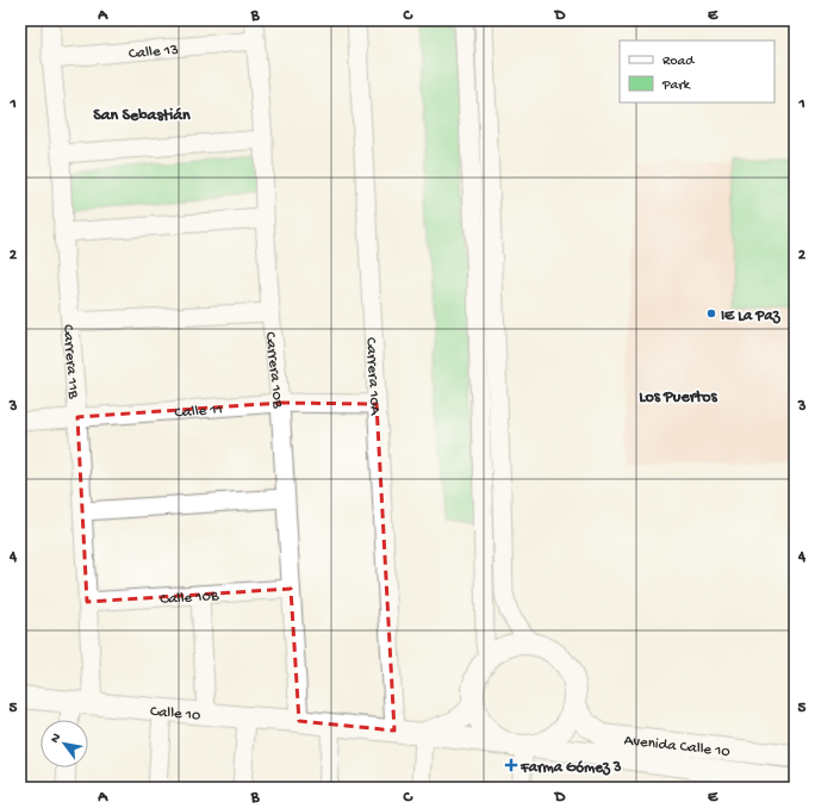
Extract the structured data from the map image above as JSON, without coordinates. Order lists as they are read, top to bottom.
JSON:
{
  "streets": {
    "street": [
      "Calle 13",
      "Carrera 11B",
      "Carrera 10B",
      "Carrera 10A",
      "Calle 11",
      "Calle 10B",
      "Calle 10",
      "Avenida Calle 10"
    ]
  },
  "crossings": [
    ["Calle 13", "Carrera 11B"],
    ["Calle 13", "Carrera 10B"],
    ["Carrera 11B", "Calle 11"],
    ["Carrera 11B", "Calle 10B"],
    ["Carrera 11B", "Calle 10"],
    ["Carrera 10B", "Calle 11"],
    ["Carrera 10B", "Calle 10B"],
    ["Carrera 10B", "Calle 10"],
    ["Carrera 10A", "Calle 11"],
    ["Carrera 10A", "Avenida Calle 10"],
    ["Calle 10", "Avenida Calle 10"]
  ],
  "districts": ["San Sebastián", "Los Puertos"],
  "places": {
    "other": ["IE La Paz"],
    "health": ["Farma Gómez 3"]
  },
  "legend": ["Road", "Park"],
  "north": "top left",
  "grid": {
    "columns": [
      "A",
      "B",
      "C",
      "D",
      "E"
    ],
    "rows": [
      "1",
      "2",
      "3",
      "4",
      "5"
    ]
  }
}
